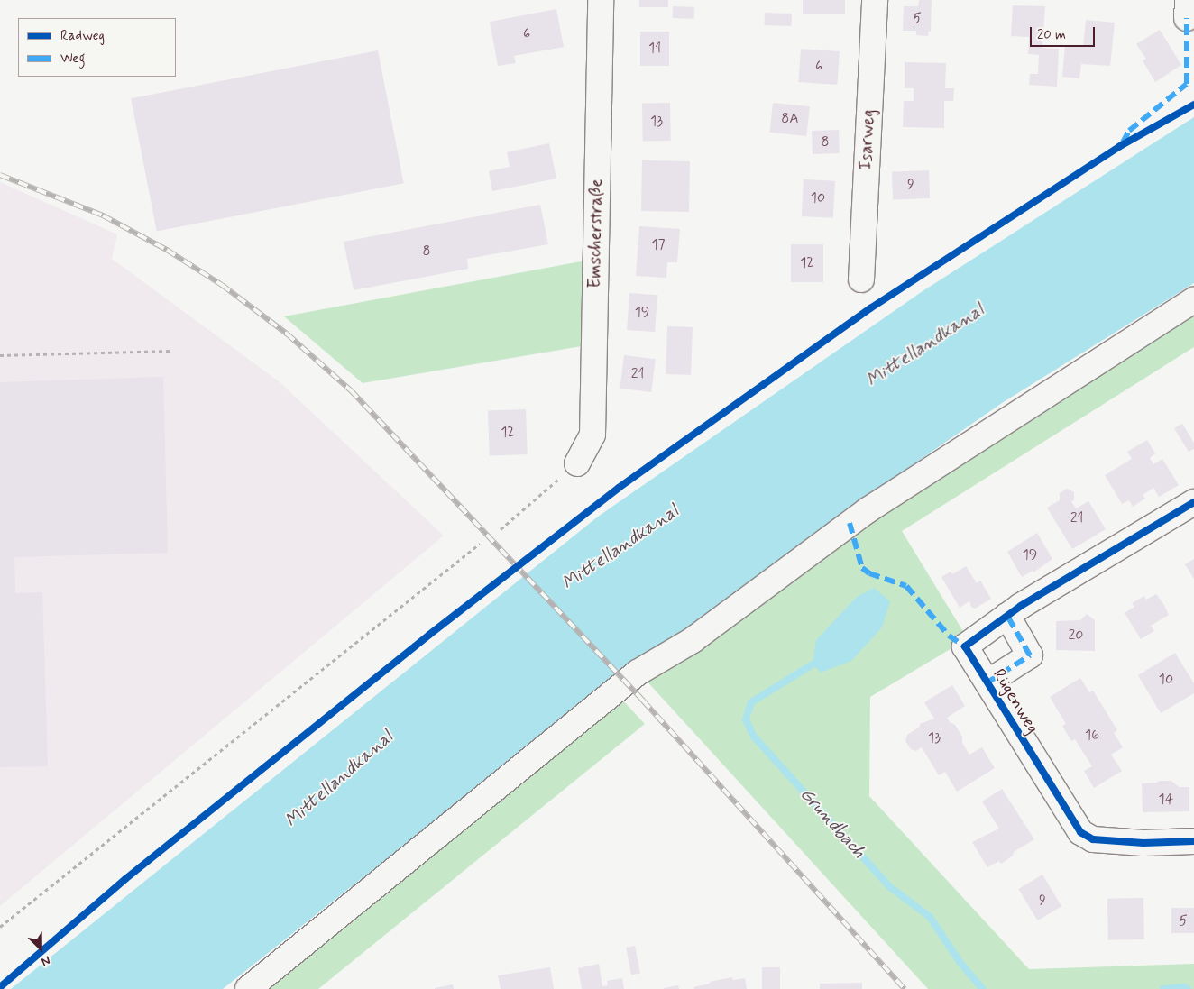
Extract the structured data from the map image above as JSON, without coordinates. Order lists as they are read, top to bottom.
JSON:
{
  "streets": {
    "street": ["Isarweg", "Emscherstraße", "Rügenweg"]
  },
  "water": ["Mittellandkanal", "Grundbach"],
  "house_numbers": [
    "5",
    "6",
    "11",
    "6",
    "8A",
    "13",
    "8",
    "9",
    "10",
    "17",
    "8",
    "12",
    "19",
    "21",
    "12",
    "21",
    "19",
    "20",
    "10",
    "16",
    "13",
    "14",
    "9",
    "5"
  ],
  "legend": ["Radweg", "Weg"],
  "scale_bar": "20 m",
  "north": "bottom right"
}
